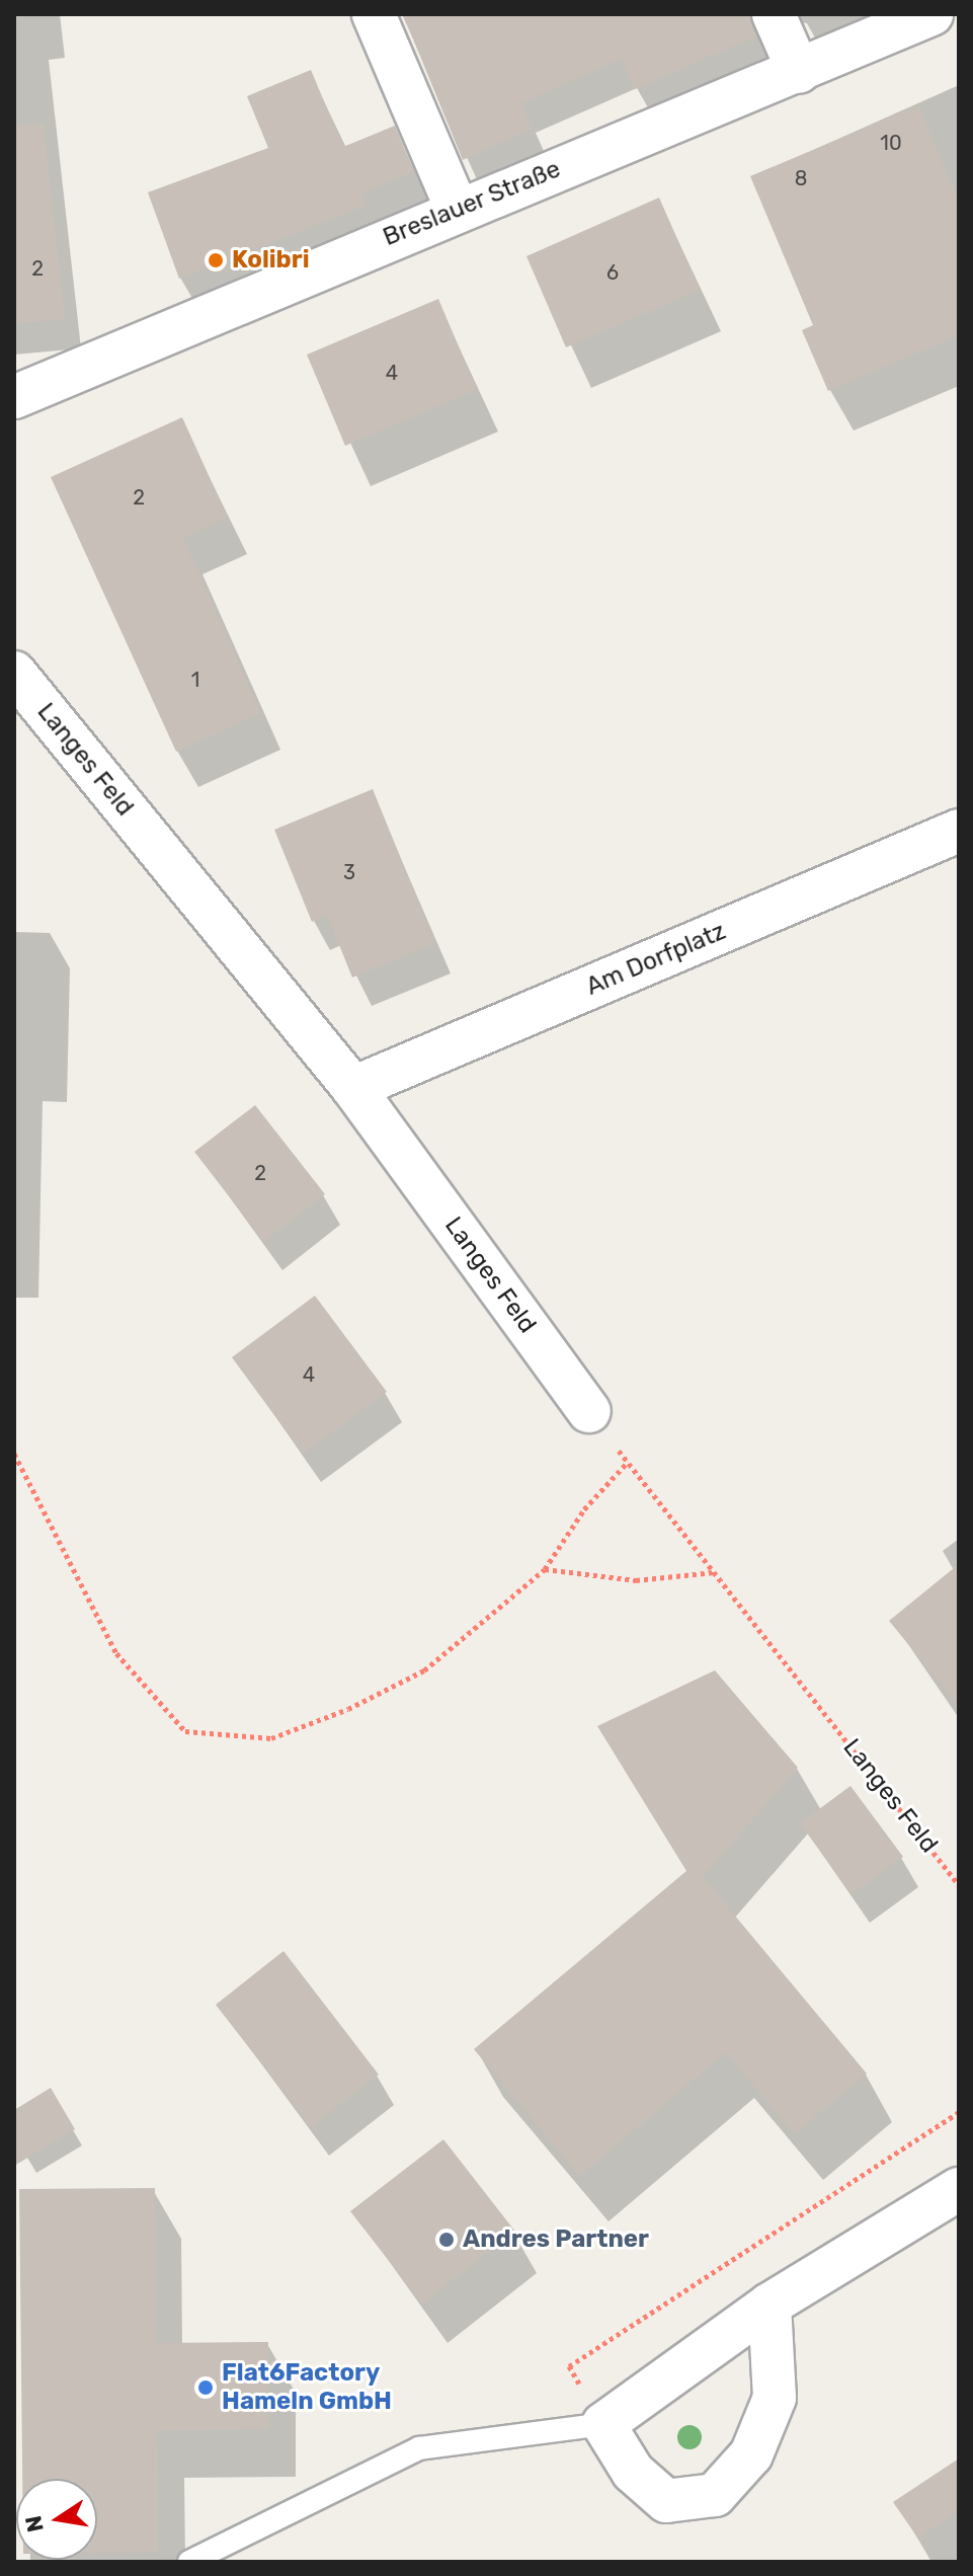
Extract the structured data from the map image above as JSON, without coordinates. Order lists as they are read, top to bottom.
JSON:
{
  "streets": {
    "street": ["Breslauer Straße", "Langes Feld", "Am Dorfplatz"]
  },
  "crossings": [
    ["Langes Feld", "Am Dorfplatz"]
  ],
  "places": ["Kolibri", "Andres Partner", "Flat6Factory Hameln GmbH"],
  "house_numbers": [
    "10",
    "8",
    "2",
    "6",
    "4",
    "2",
    "1",
    "3",
    "2",
    "4"
  ],
  "north": "left"
}
